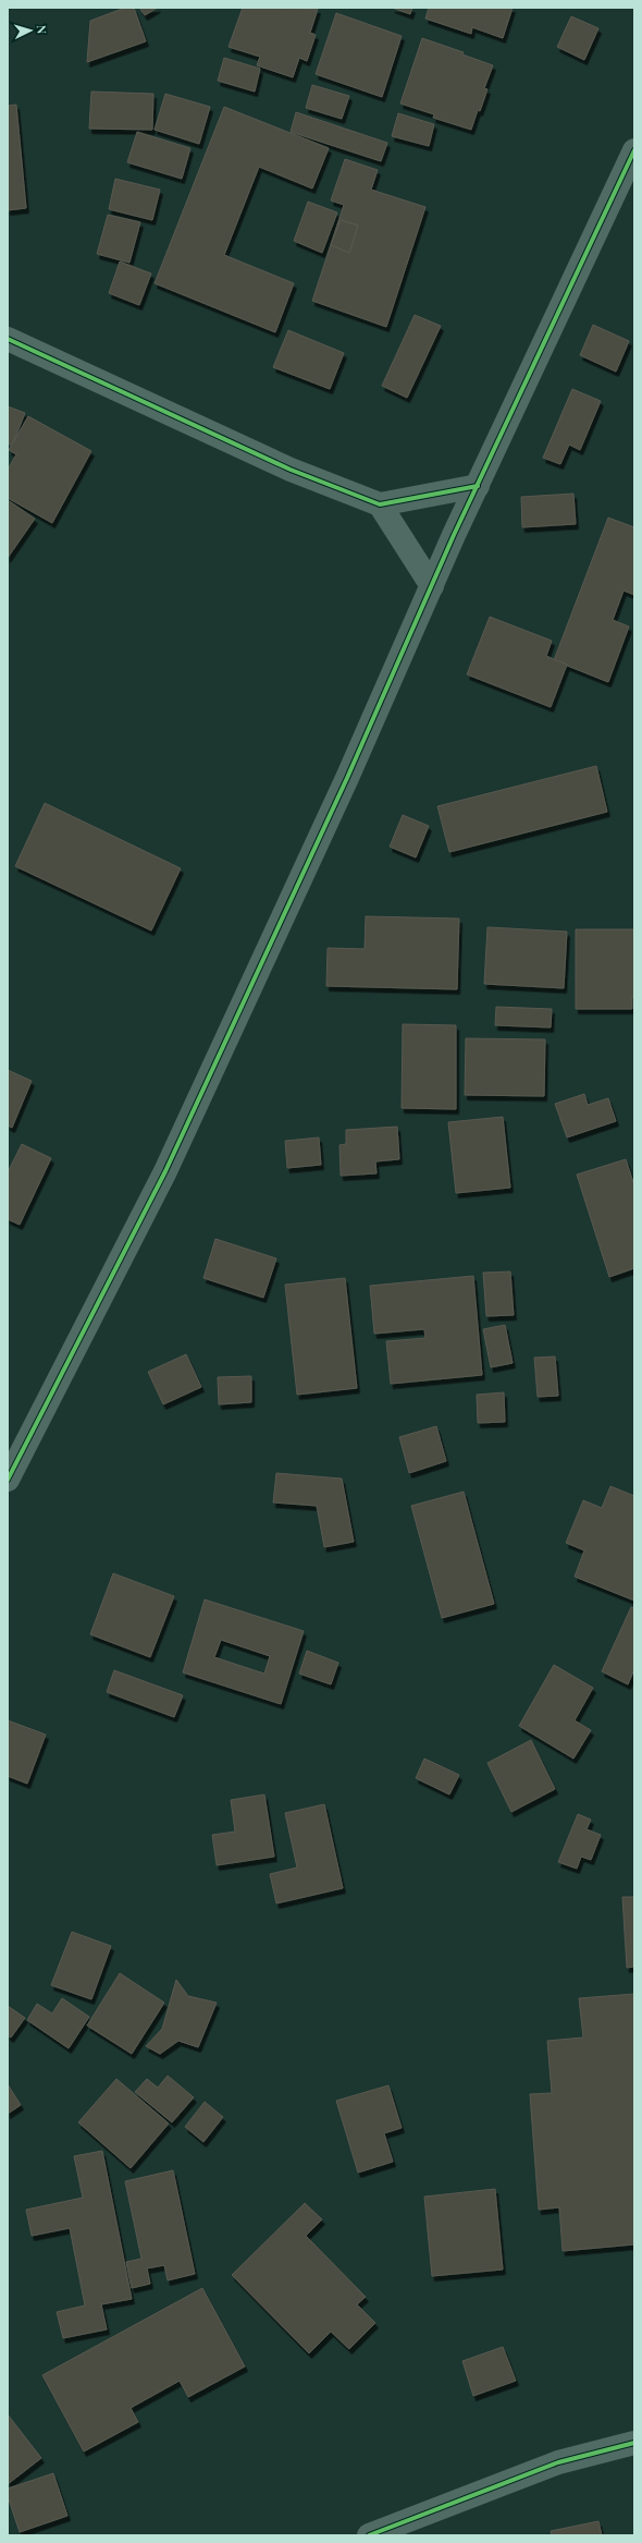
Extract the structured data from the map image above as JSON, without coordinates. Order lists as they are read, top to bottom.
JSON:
{
  "north": "right"
}
